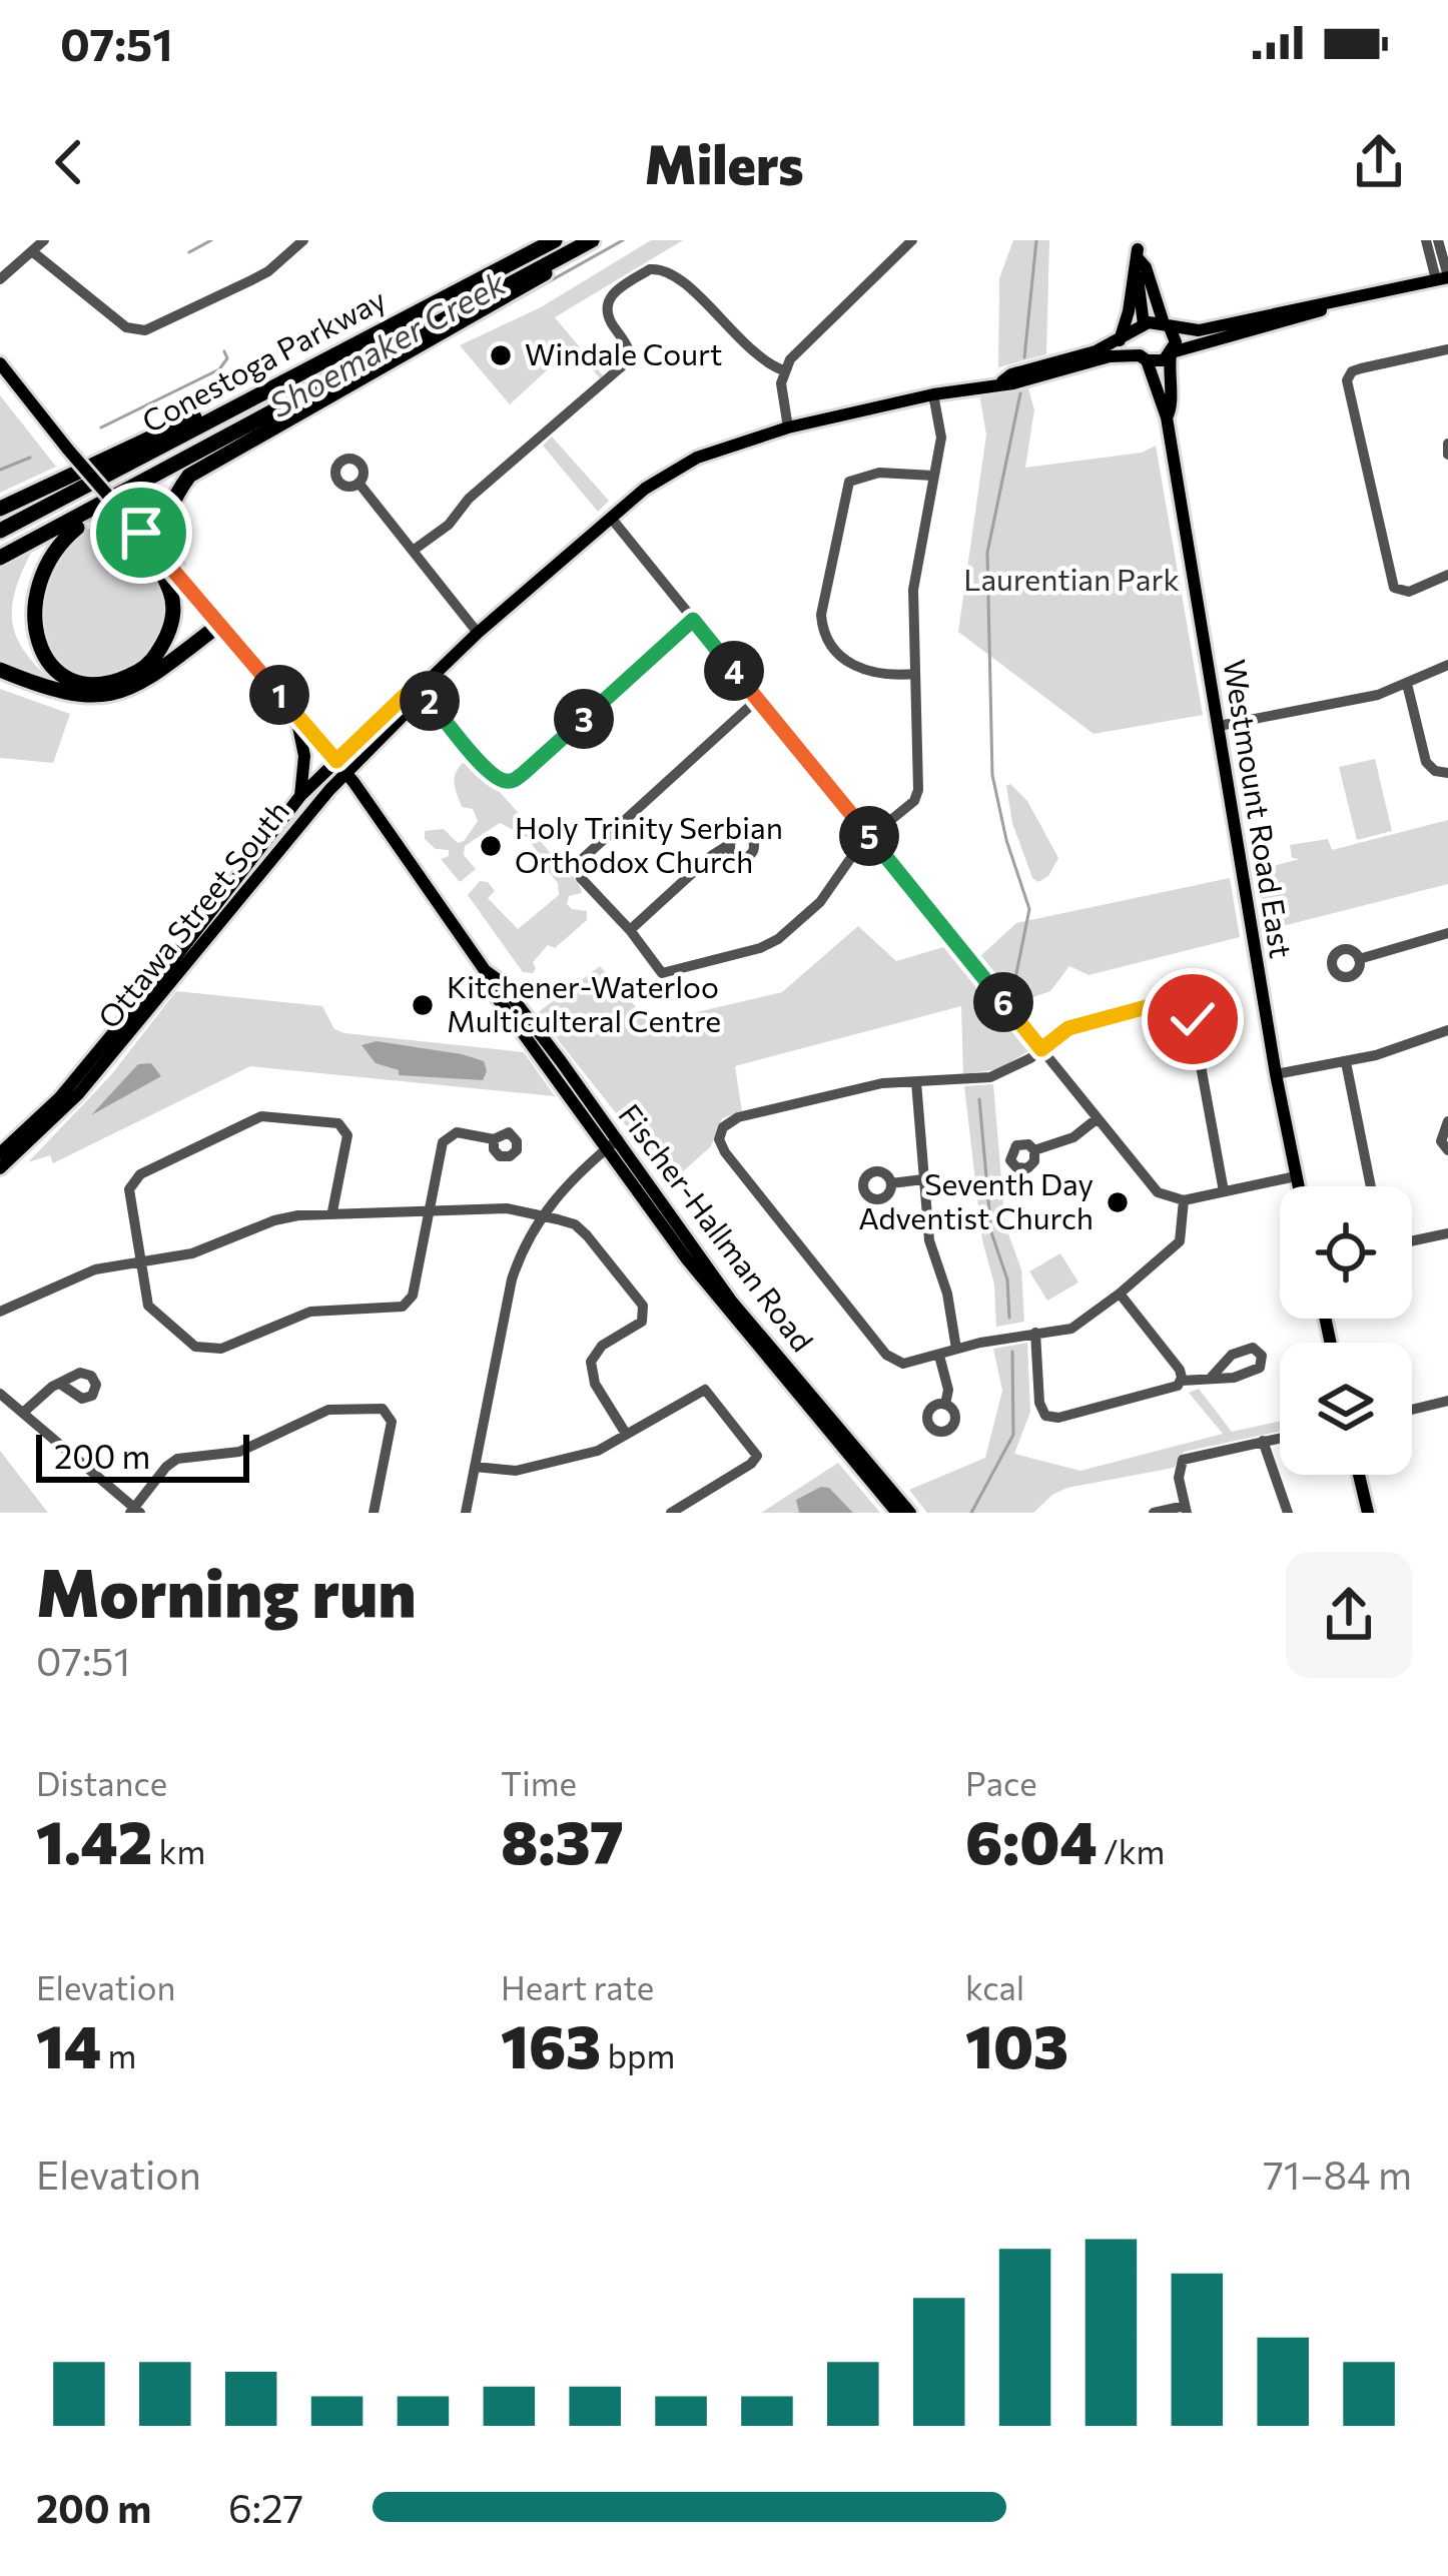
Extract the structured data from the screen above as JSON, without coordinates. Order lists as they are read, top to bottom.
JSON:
{
  "streets": {
    "highway": ["Conestoga Parkway"],
    "main road": ["Westmount Road East", "Ottawa Street South", "Fischer-Hallman Road"]
  },
  "crossings": [
    ["Ottawa Street South", "Fischer-Hallman Road"]
  ],
  "water": ["Shoemaker Creek"],
  "parks": ["Laurentian Park"],
  "places": [
    "Windale Court",
    "Holy Trinity Serbian Orthodox Church",
    "Kitchener-Waterloo Multiculteral Centre",
    "Seventh Day Adventist Church"
  ],
  "scale_bar": "200 m",
  "page": {
    "status": "07:51",
    "header": "Milers",
    "pins": [
      "4",
      "1",
      "2",
      "3",
      "5",
      "6"
    ],
    "scale": "200 m",
    "heading": ["Morning run", "07:51"],
    "stats": [
      ["Distance", "1.42 km"],
      ["Time", "8:37"],
      ["Pace", "6:04 /km"],
      ["Elevation", "14 m"],
      ["Heart rate", "163 bpm"],
      ["kcal", "103"]
    ],
    "chart": ["Elevation", "71–84 m"],
    "list": [
      {
        "name": "200 m",
        "note": "6:27"
      }
    ]
  }
}
